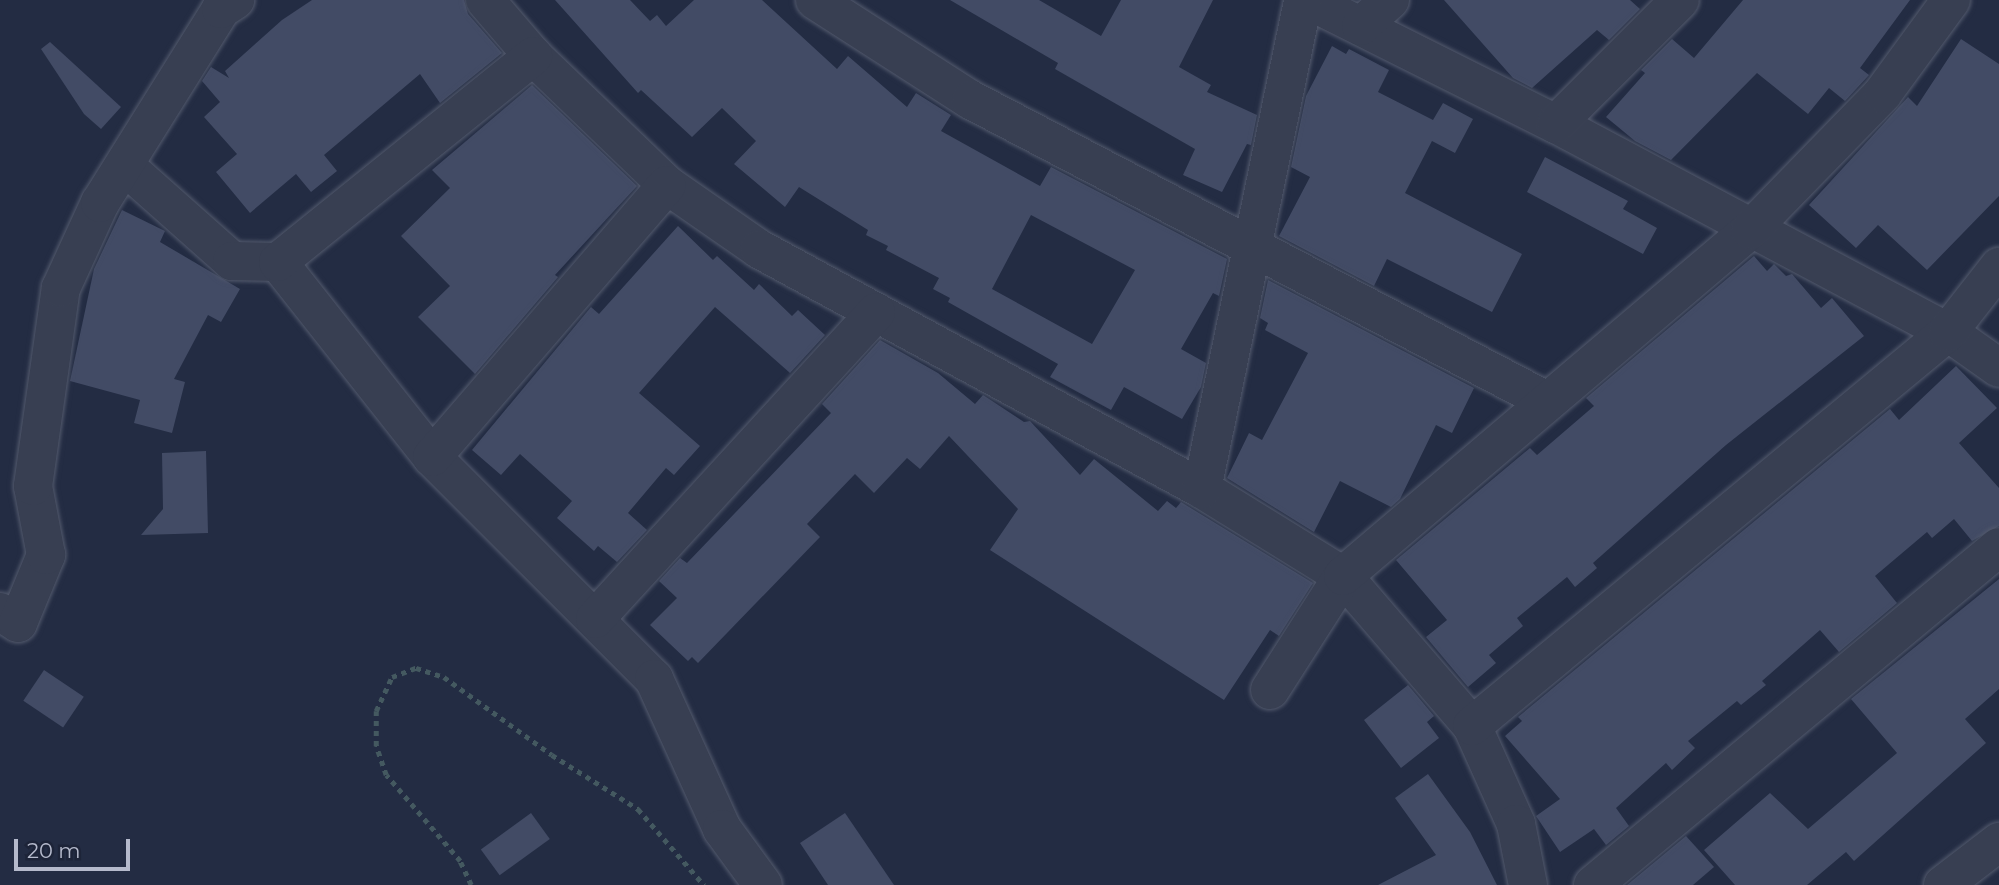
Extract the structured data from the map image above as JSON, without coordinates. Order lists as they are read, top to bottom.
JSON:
{
  "scale_bar": "20 m"
}
